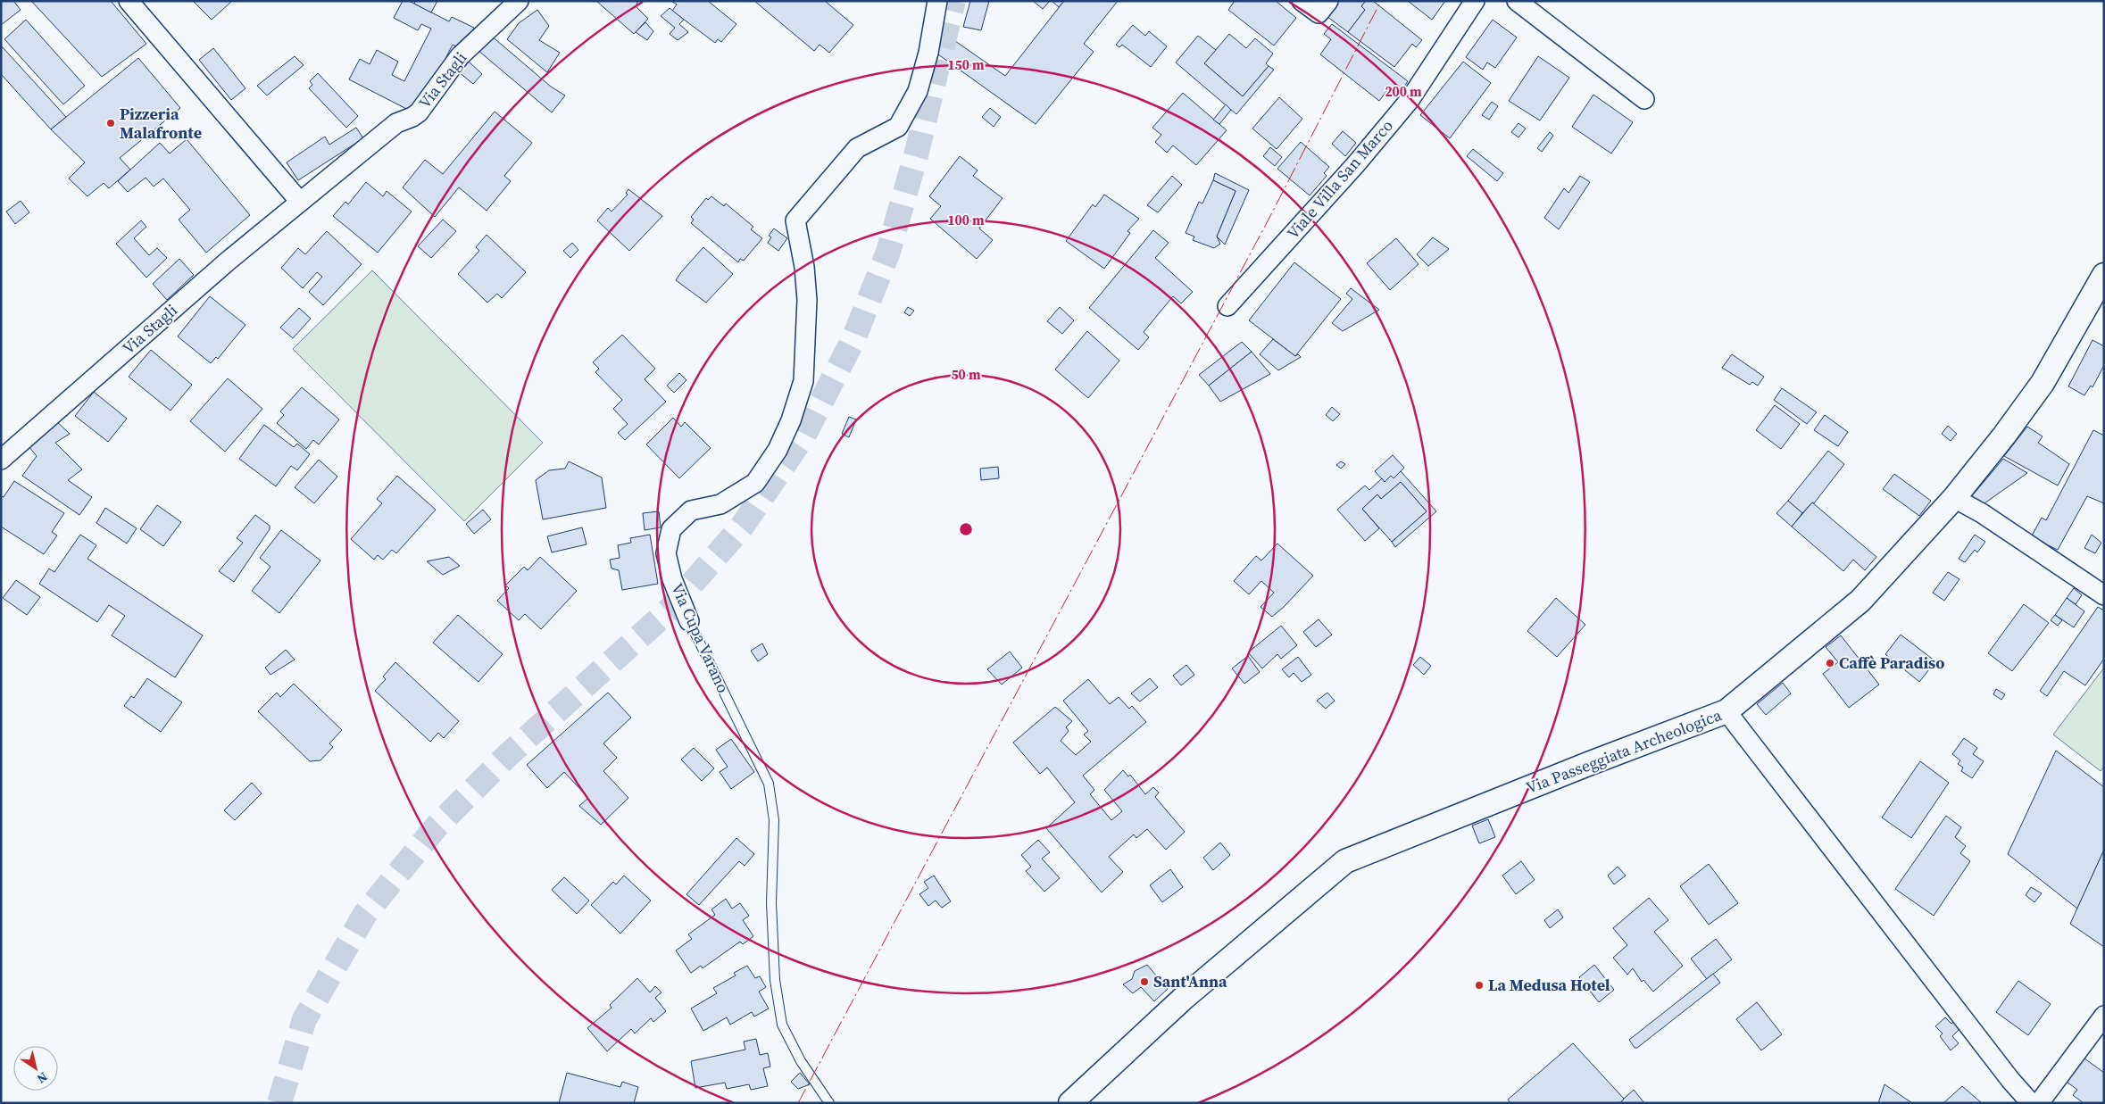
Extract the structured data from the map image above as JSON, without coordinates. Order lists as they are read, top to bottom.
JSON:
{
  "streets": {
    "street": [
      "Via Stagli",
      "Viale Villa San Marco",
      "Via Cupa Varano",
      "Via Passeggiata Archeologica"
    ]
  },
  "places": [
    "Pizzeria Malafronte",
    "Caffè Paradiso",
    "Sant'Anna",
    "La Medusa Hotel"
  ],
  "north": "bottom right",
  "rings": [
    "150 m",
    "200 m",
    "100 m",
    "50 m"
  ]
}
